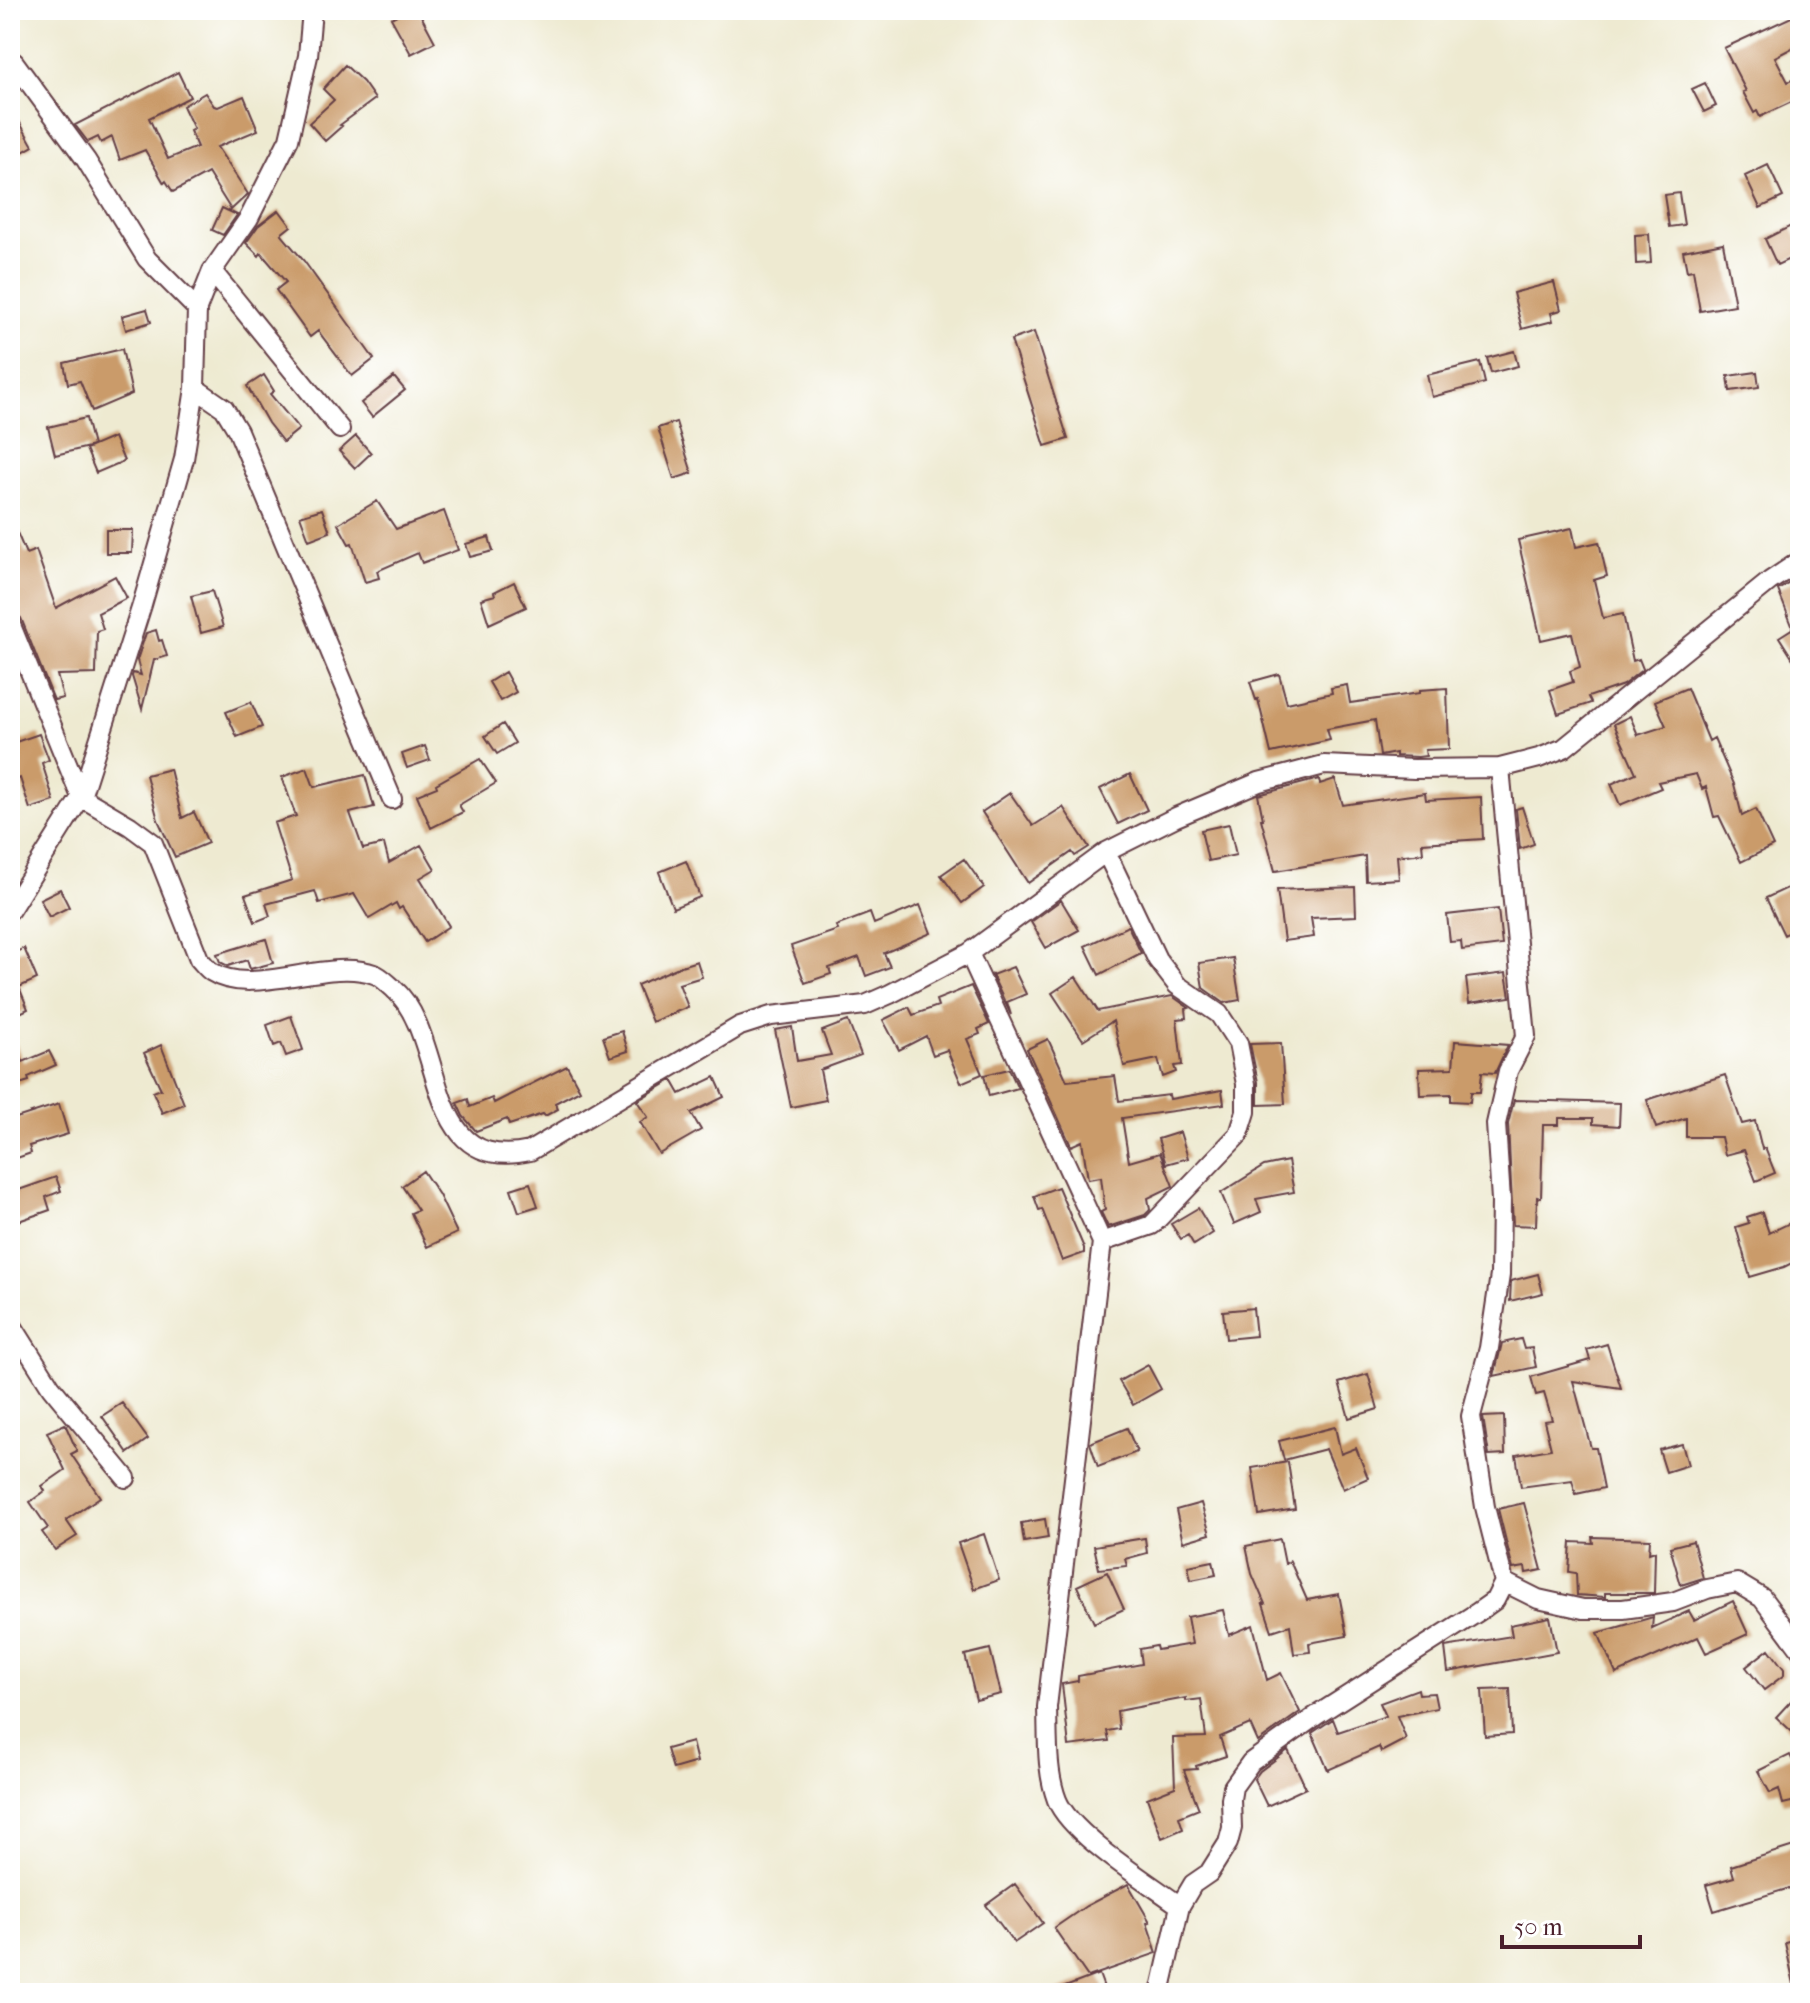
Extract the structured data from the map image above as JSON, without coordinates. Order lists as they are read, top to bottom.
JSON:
{
  "scale_bar": "50 m"
}
